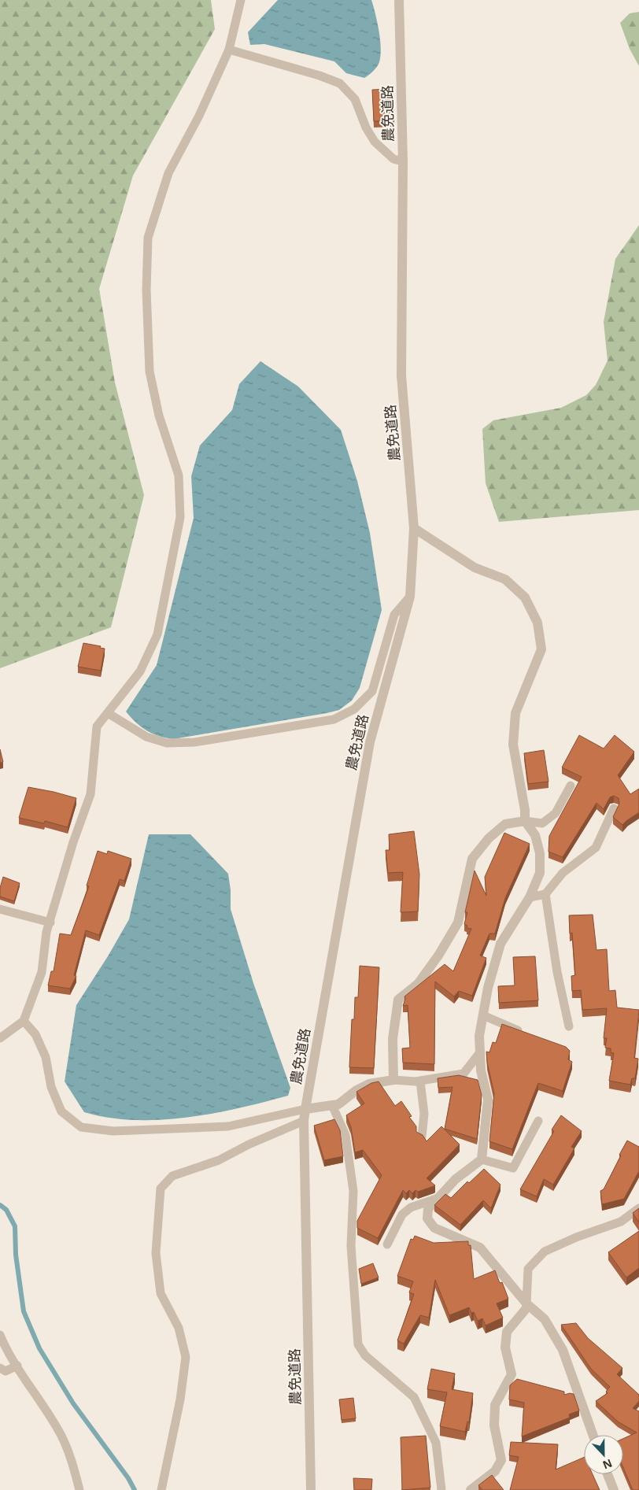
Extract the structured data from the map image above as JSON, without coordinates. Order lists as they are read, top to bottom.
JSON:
{
  "streets": {
    "street": ["農免道路"]
  },
  "north": "bottom"
}
